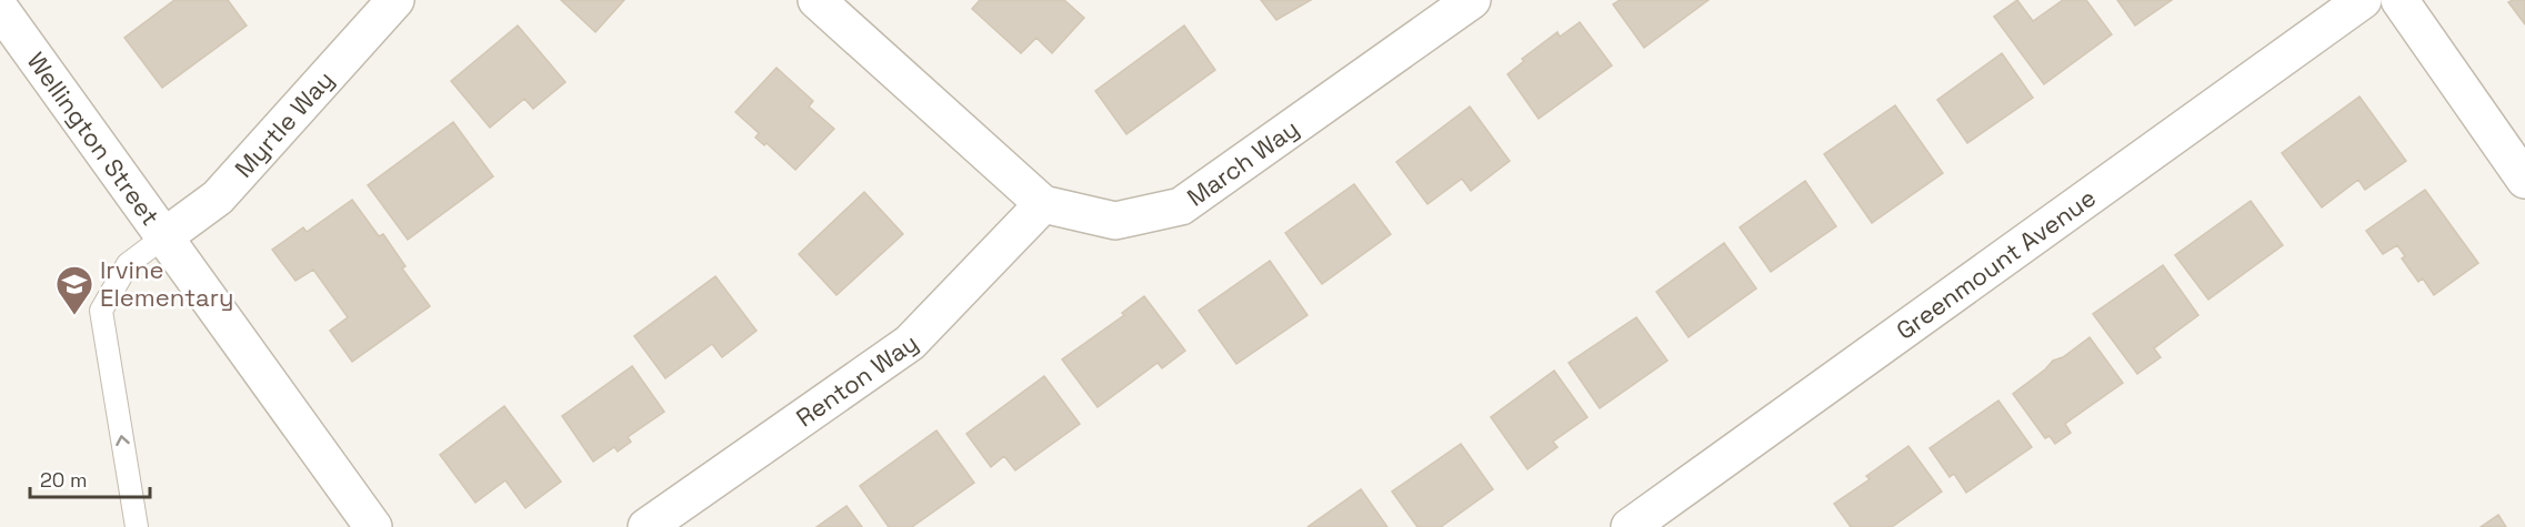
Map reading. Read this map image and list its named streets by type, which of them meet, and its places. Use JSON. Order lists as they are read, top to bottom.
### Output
{
  "streets": {
    "street": [
      "Myrtle Way",
      "Wellington Street",
      "March Way",
      "Greenmount Avenue",
      "Renton Way"
    ]
  },
  "crossings": [
    ["Myrtle Way", "Wellington Street"],
    ["March Way", "Renton Way"]
  ],
  "places": {
    "school or university": ["Irvine Elementary"]
  },
  "scale_bar": "20 m"
}
